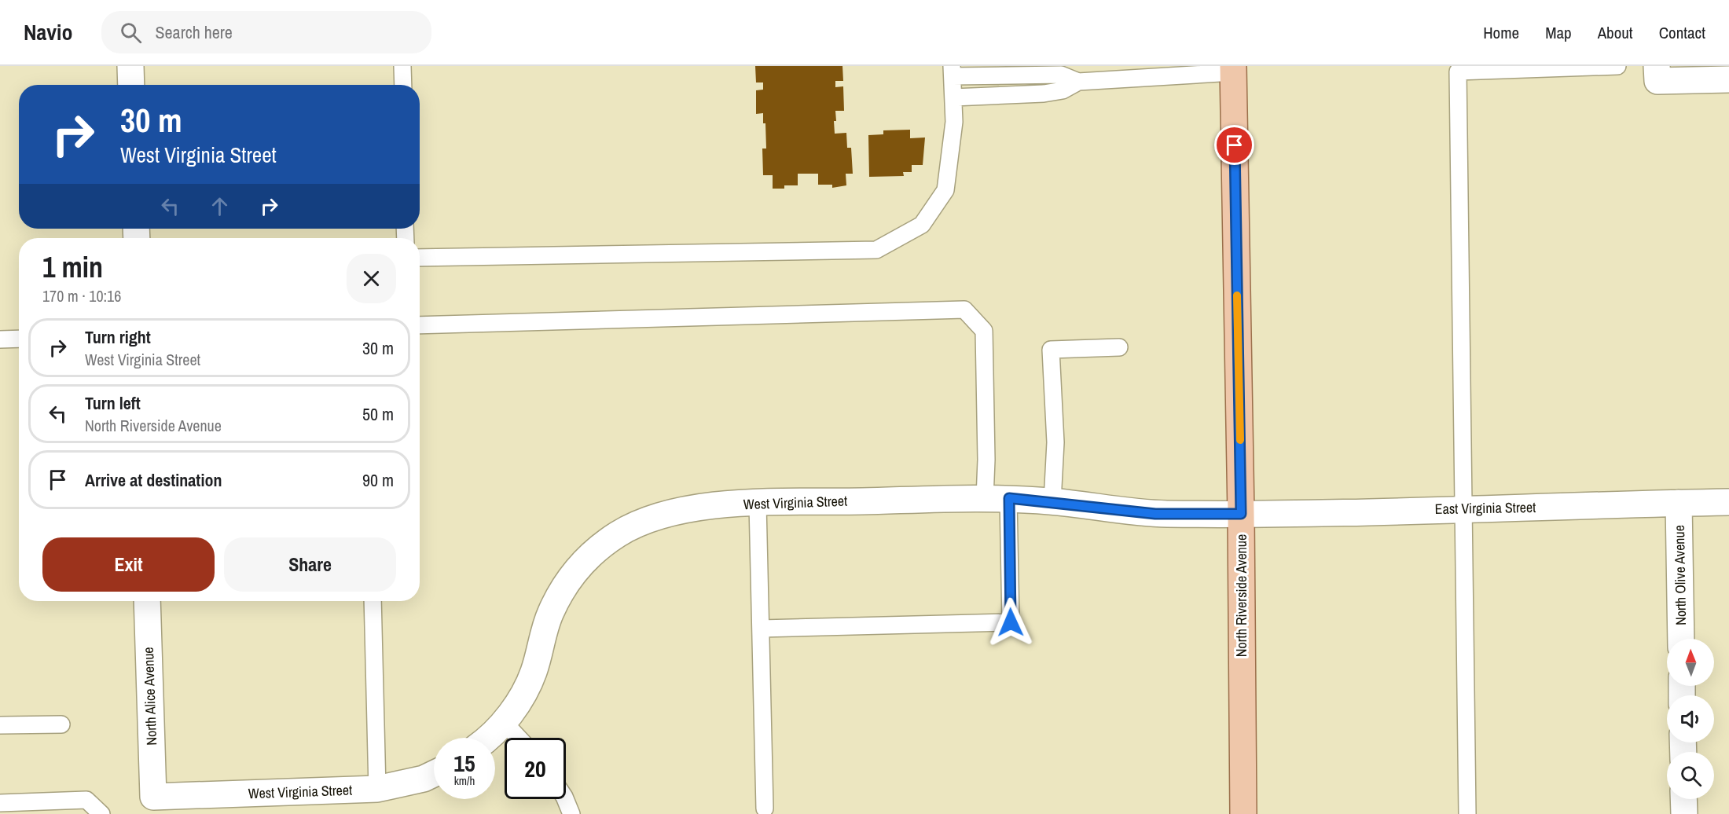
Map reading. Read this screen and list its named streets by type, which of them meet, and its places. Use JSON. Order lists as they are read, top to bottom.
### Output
{
  "streets": {
    "main road": ["North Riverside Avenue"],
    "street": [
      "West Virginia Street",
      "East Virginia Street",
      "North Olive Avenue",
      "North Alice Avenue"
    ]
  },
  "crossings": [
    ["West Virginia Street", "East Virginia Street"],
    ["West Virginia Street", "North Riverside Avenue"],
    ["West Virginia Street", "North Alice Avenue"],
    ["East Virginia Street", "North Olive Avenue"],
    ["East Virginia Street", "North Riverside Avenue"]
  ],
  "north": "top",
  "page": {
    "header": "Navio",
    "search": "Search here",
    "nav": [
      "Home",
      "Map",
      "About",
      "Contact"
    ],
    "turn": ["30 m", "West Virginia Street"],
    "heading": ["1 min", "170 m · 10:16"],
    "list": [
      {
        "name": "Turn right",
        "note": "West Virginia Street",
        "value": "30 m"
      },
      {
        "name": "Turn left",
        "note": "North Riverside Avenue",
        "value": "50 m"
      },
      {
        "name": "Arrive at destination",
        "value": "90 m"
      }
    ],
    "buttons": ["Exit", "Share"],
    "speed": "15 km/h",
    "limit": "20"
  }
}
